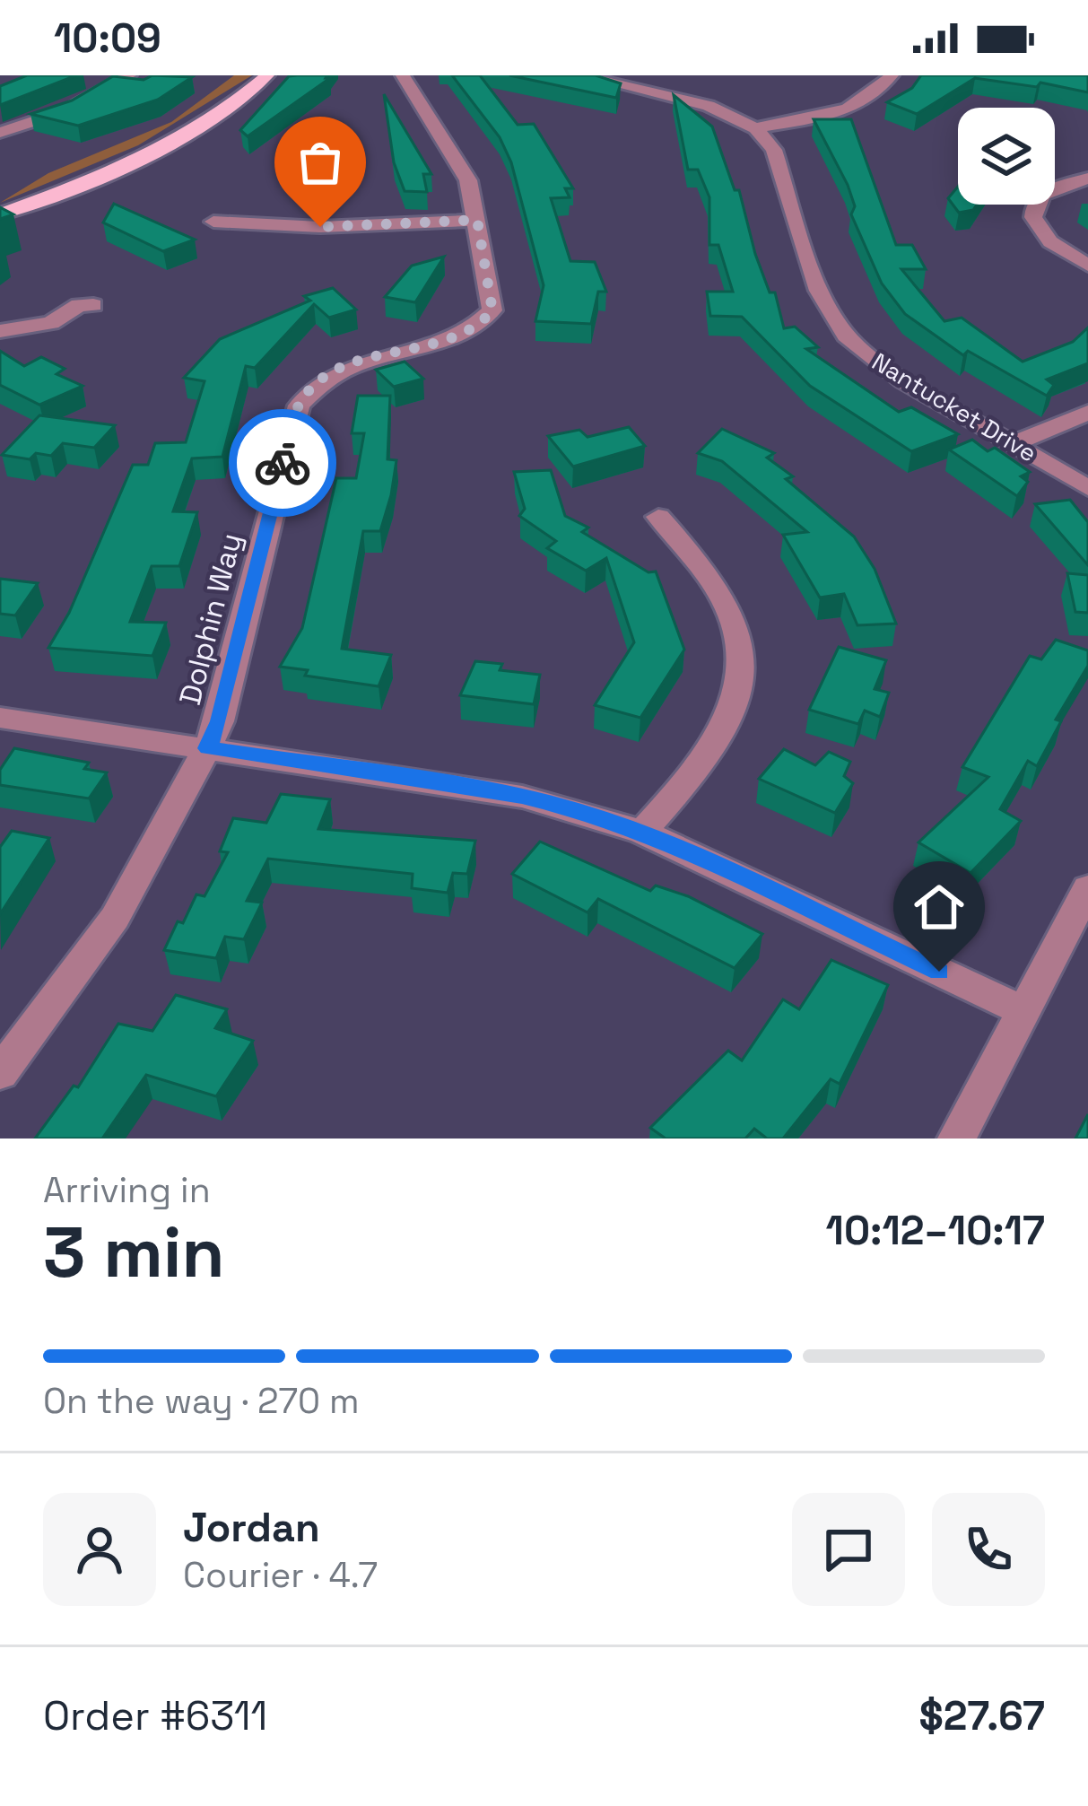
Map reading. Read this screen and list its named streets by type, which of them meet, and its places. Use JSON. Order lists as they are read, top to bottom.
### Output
{
  "streets": {
    "street": ["Nantucket Drive", "Dolphin Way"]
  },
  "page": {
    "status": "10:09",
    "heading": ["3 min", "Arriving in", "10:12–10:17"],
    "panel": [
      "Jordan",
      "Courier · 4.7",
      "Order #6311",
      "$27.67"
    ],
    "bar": "On the way · 270 m"
  }
}
